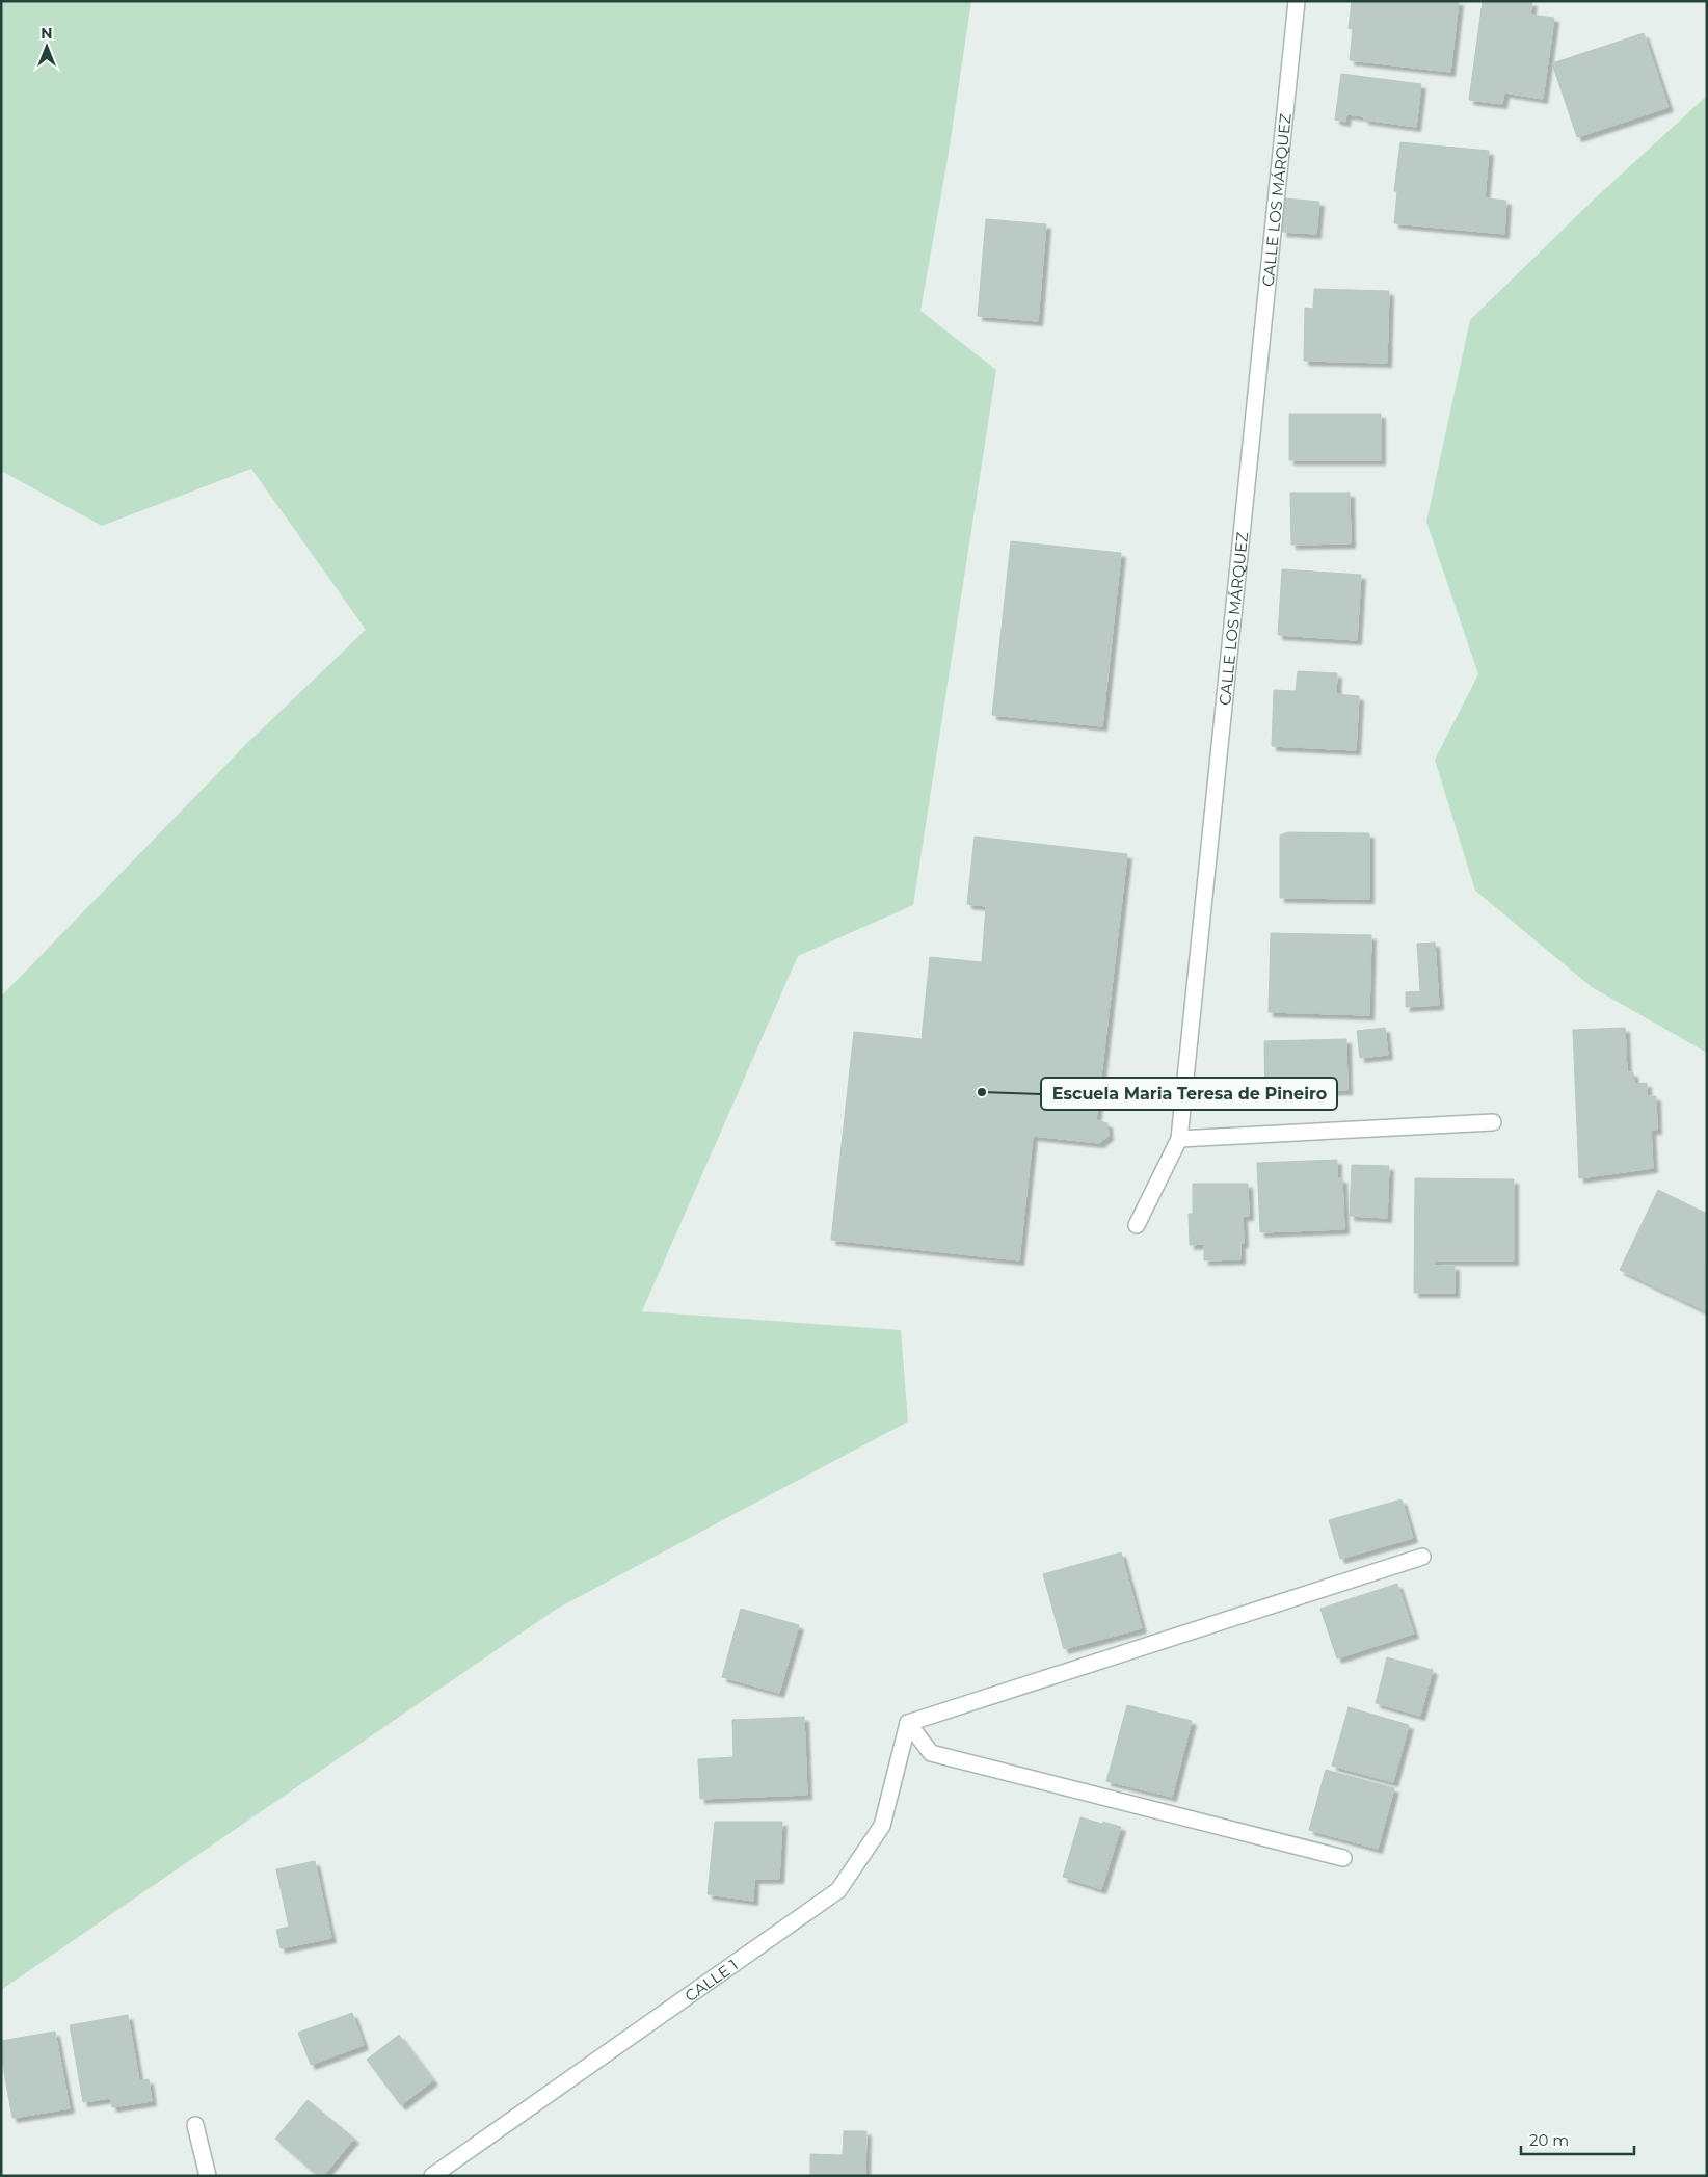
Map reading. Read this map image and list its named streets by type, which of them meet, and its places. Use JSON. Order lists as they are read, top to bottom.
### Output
{
  "streets": {
    "street": ["CALLE LOS MÁRQUEZ", "CALLE 1"]
  },
  "places": ["Escuela Maria Teresa de Pineiro"],
  "scale_bar": "20 m",
  "north": "top"
}
